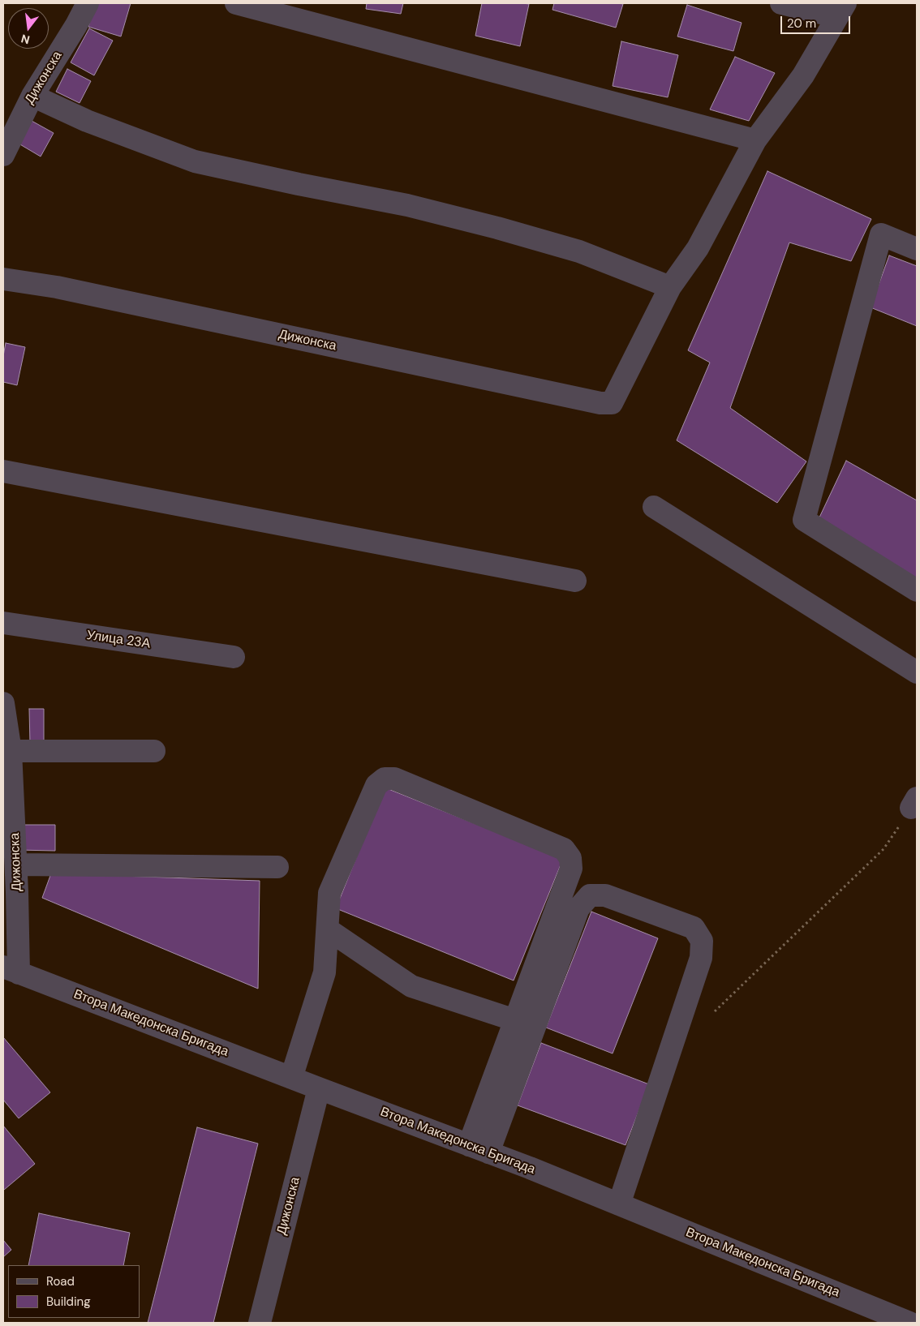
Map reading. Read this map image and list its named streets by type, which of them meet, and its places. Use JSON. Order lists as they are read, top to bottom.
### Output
{
  "streets": {
    "street": ["Дижонска", "Улица 23А", "Втора Македонска Бригада"]
  },
  "crossings": [
    ["Дижонска", "Втора Македонска Бригада"]
  ],
  "legend": ["Road", "Building"],
  "scale_bar": "20 m",
  "north": "bottom"
}
